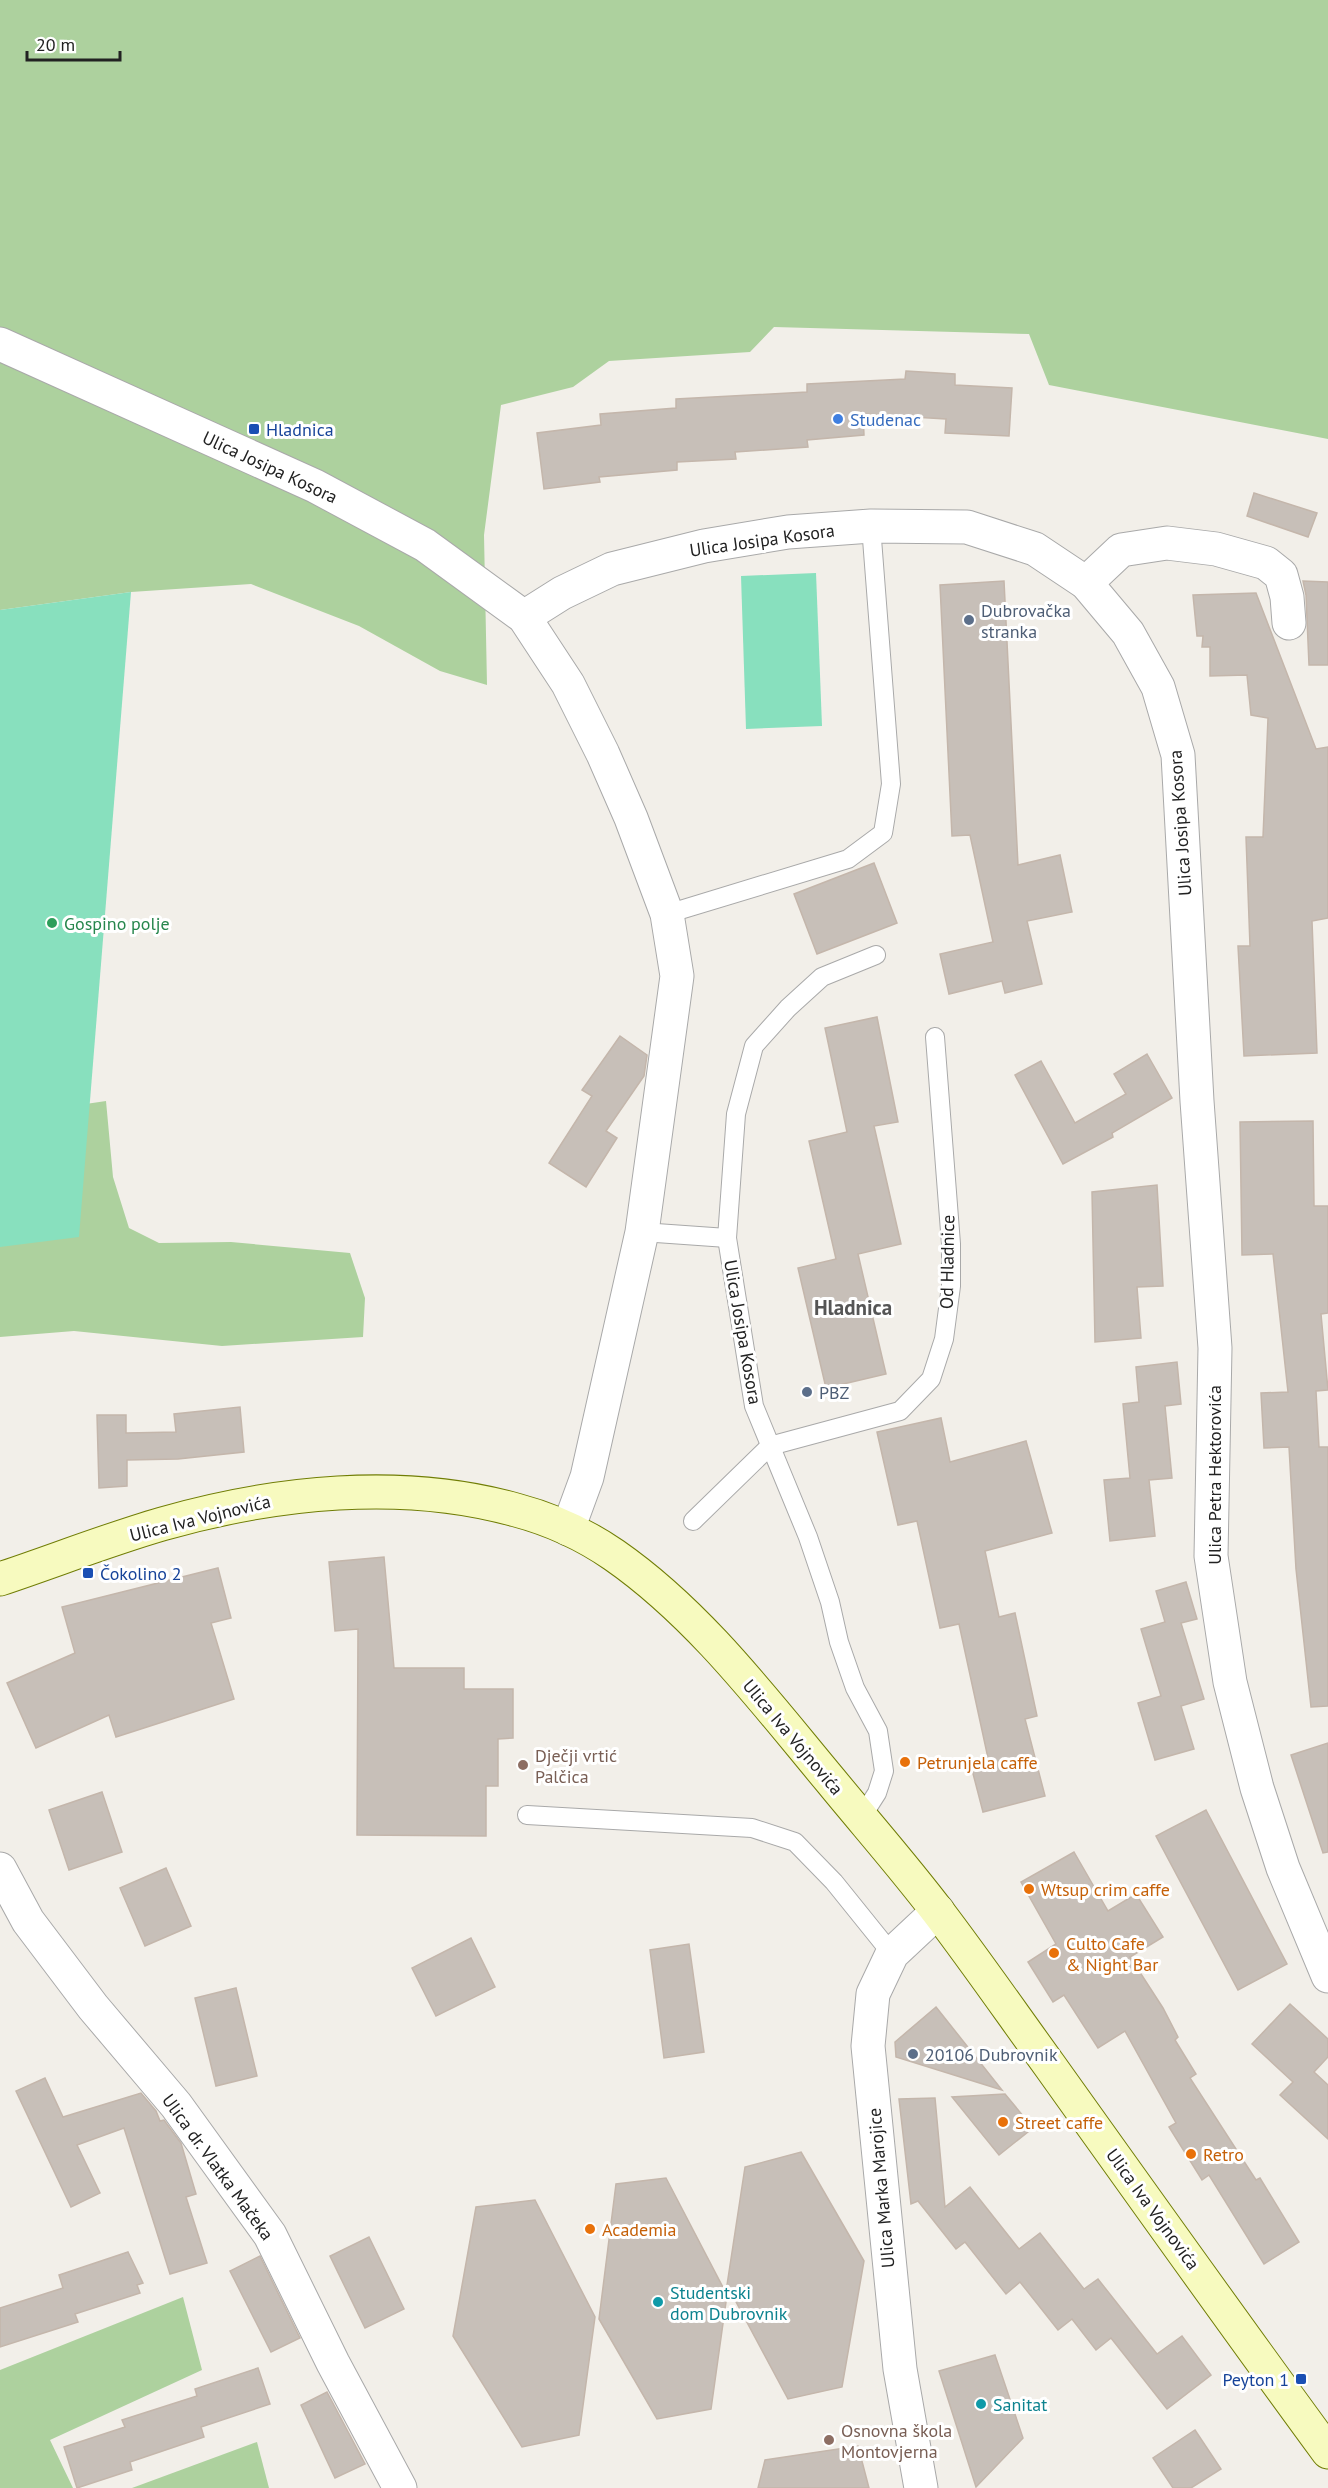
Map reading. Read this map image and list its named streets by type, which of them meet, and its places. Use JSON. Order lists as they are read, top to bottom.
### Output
{
  "streets": {
    "main road": ["Ulica Iva Vojnovića"],
    "street": [
      "Ulica Josipa Kosora",
      "Ulica Petra Hektorovića",
      "Ulica dr. Vlatka Mačeka",
      "Ulica Marka Marojice"
    ],
    "lane": ["Od Hladnice"]
  },
  "crossings": [
    ["Ulica Josipa Kosora", "Od Hladnice"],
    ["Ulica Josipa Kosora", "Ulica Petra Hektorovića"],
    ["Ulica Josipa Kosora", "Ulica Iva Vojnovića"],
    ["Ulica Iva Vojnovića", "Ulica Marka Marojice"]
  ],
  "districts": ["Hladnica"],
  "places": {
    "other": [
      "Studenac",
      "Dubrovačka stranka",
      "Gospino polje",
      "PBZ",
      "Petrunjela caffe",
      "Dječji vrtić Palčica",
      "Wtsup crim caffe",
      "Culto Cafe & Night Bar",
      "20106 Dubrovnik",
      "Street caffe",
      "Retro",
      "Academia",
      "Studentski dom Dubrovnik",
      "Sanitat",
      "Osnovna škola Montovjerna"
    ],
    "transit": ["Hladnica", "Čokolino 2", "Peyton 1"]
  },
  "scale_bar": "20 m"
}
